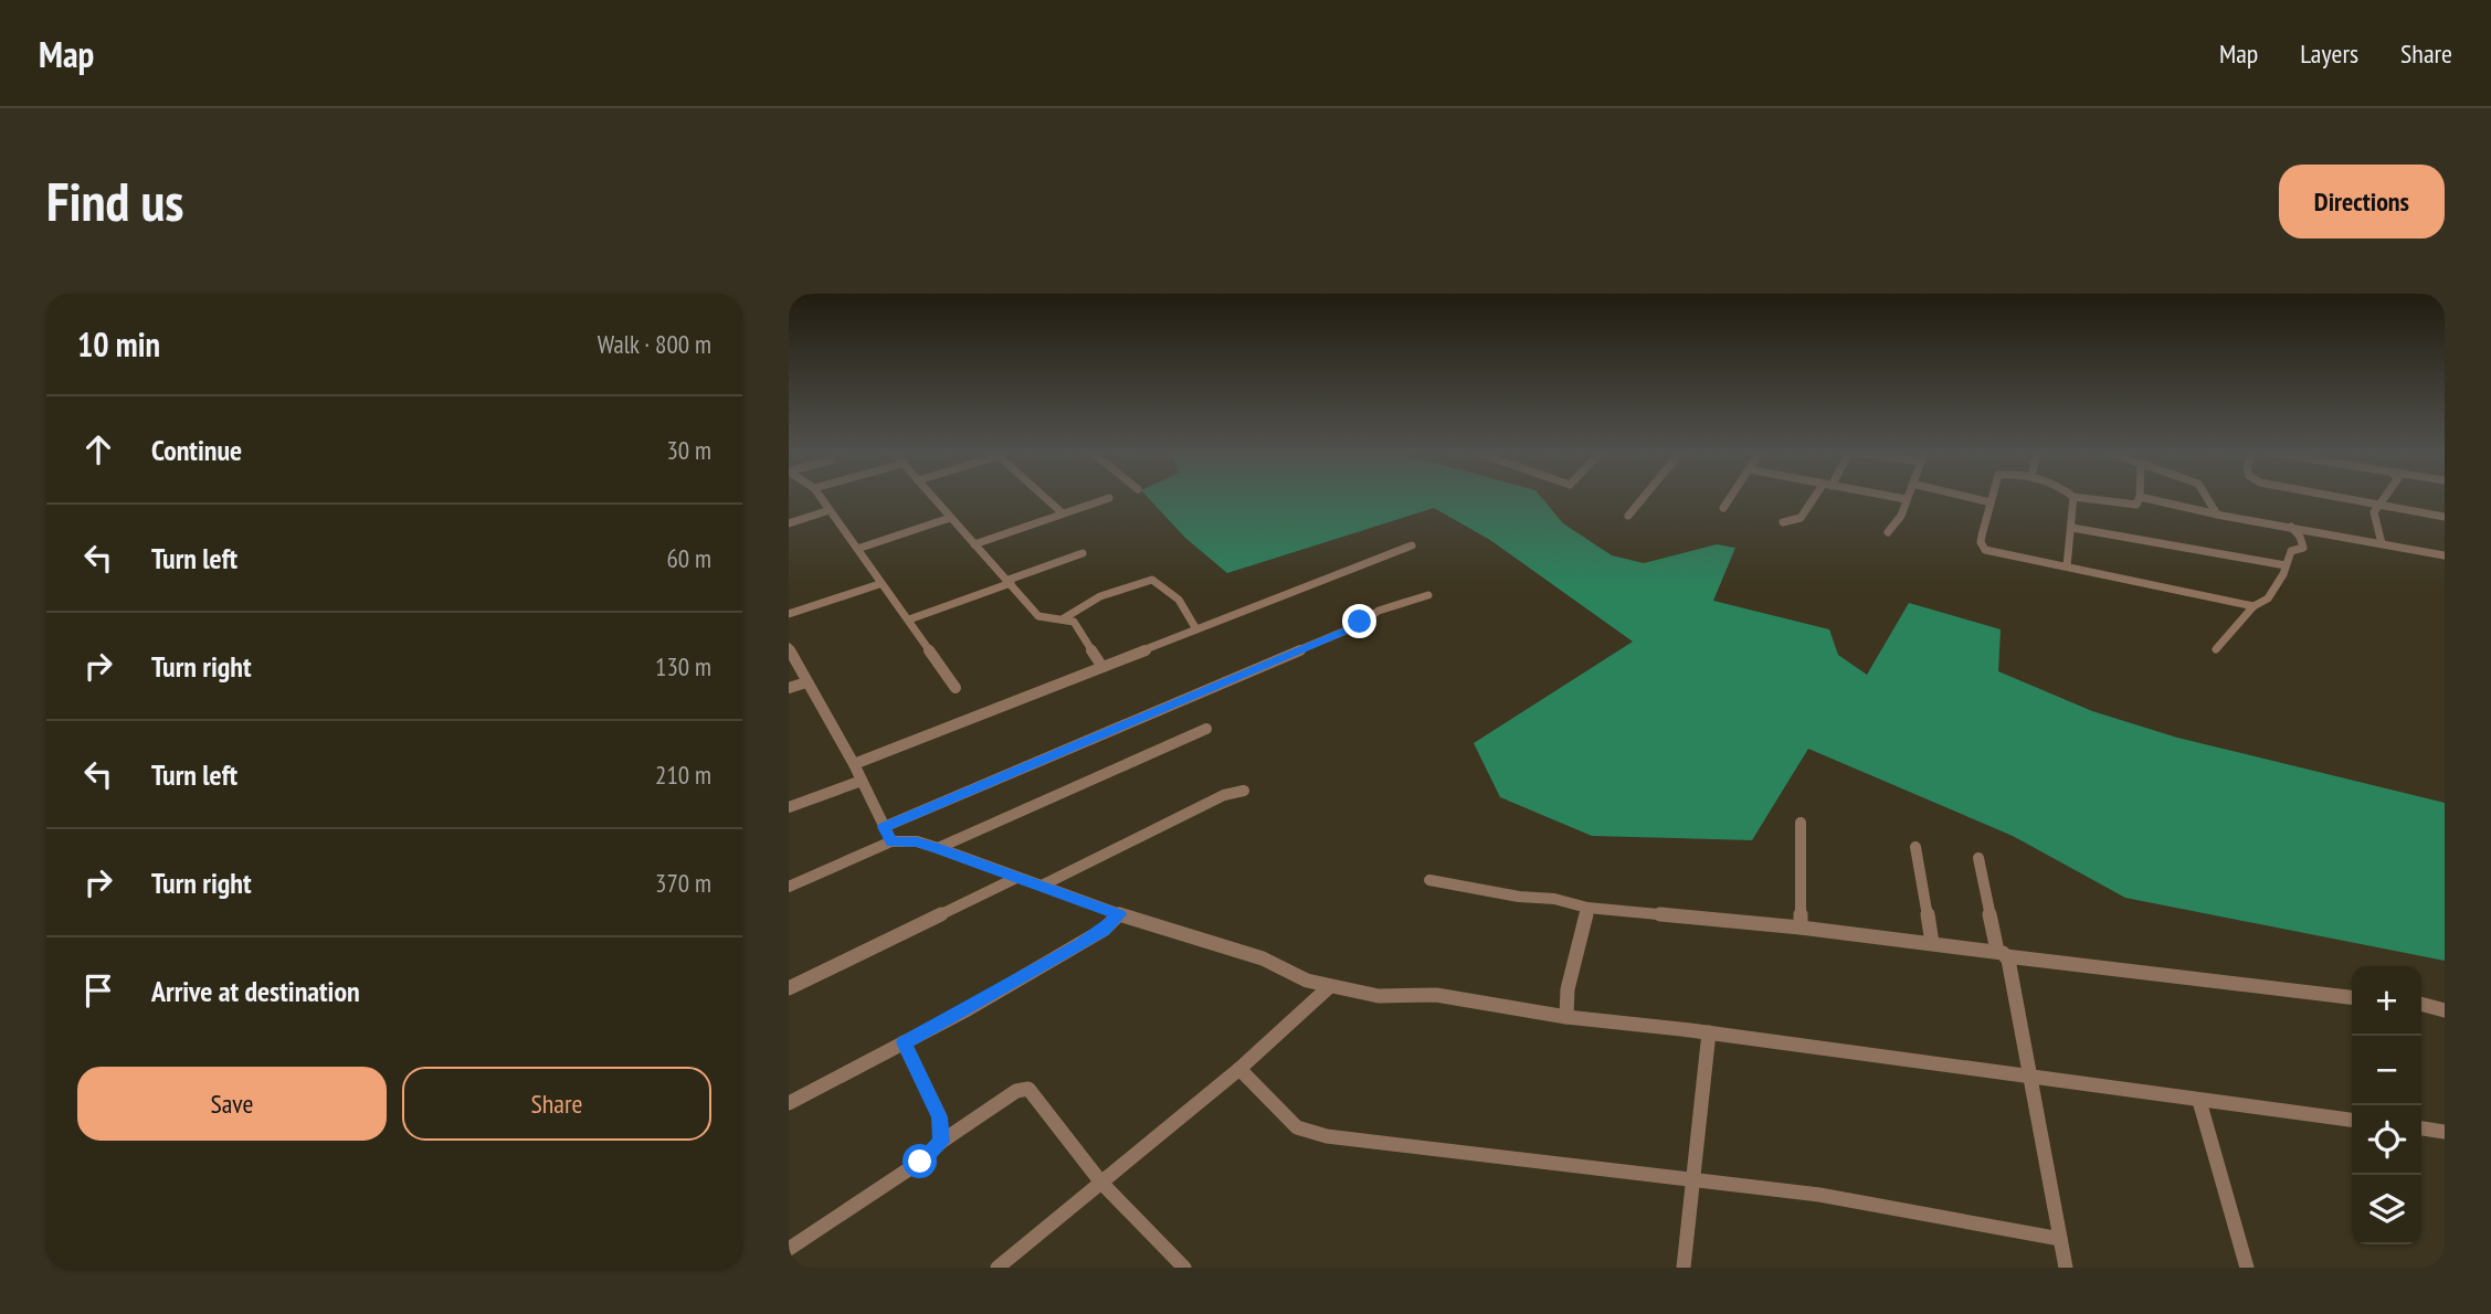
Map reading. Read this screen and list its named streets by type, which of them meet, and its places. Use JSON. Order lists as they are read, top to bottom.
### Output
{
  "page": {
    "header": "Map",
    "nav": ["Map", "Layers", "Share"],
    "buttons": [
      "Directions",
      ["Save", "Share"]
    ],
    "title": "Find us",
    "heading": ["10 min", "Walk · 800 m"],
    "list": [
      ["Continue", "30 m"],
      ["Turn left", "60 m"],
      ["Turn right", "130 m"],
      ["Turn left", "210 m"],
      ["Turn right", "370 m"],
      "Arrive at destination"
    ],
    "map_buttons": ["+", "−"]
  }
}
